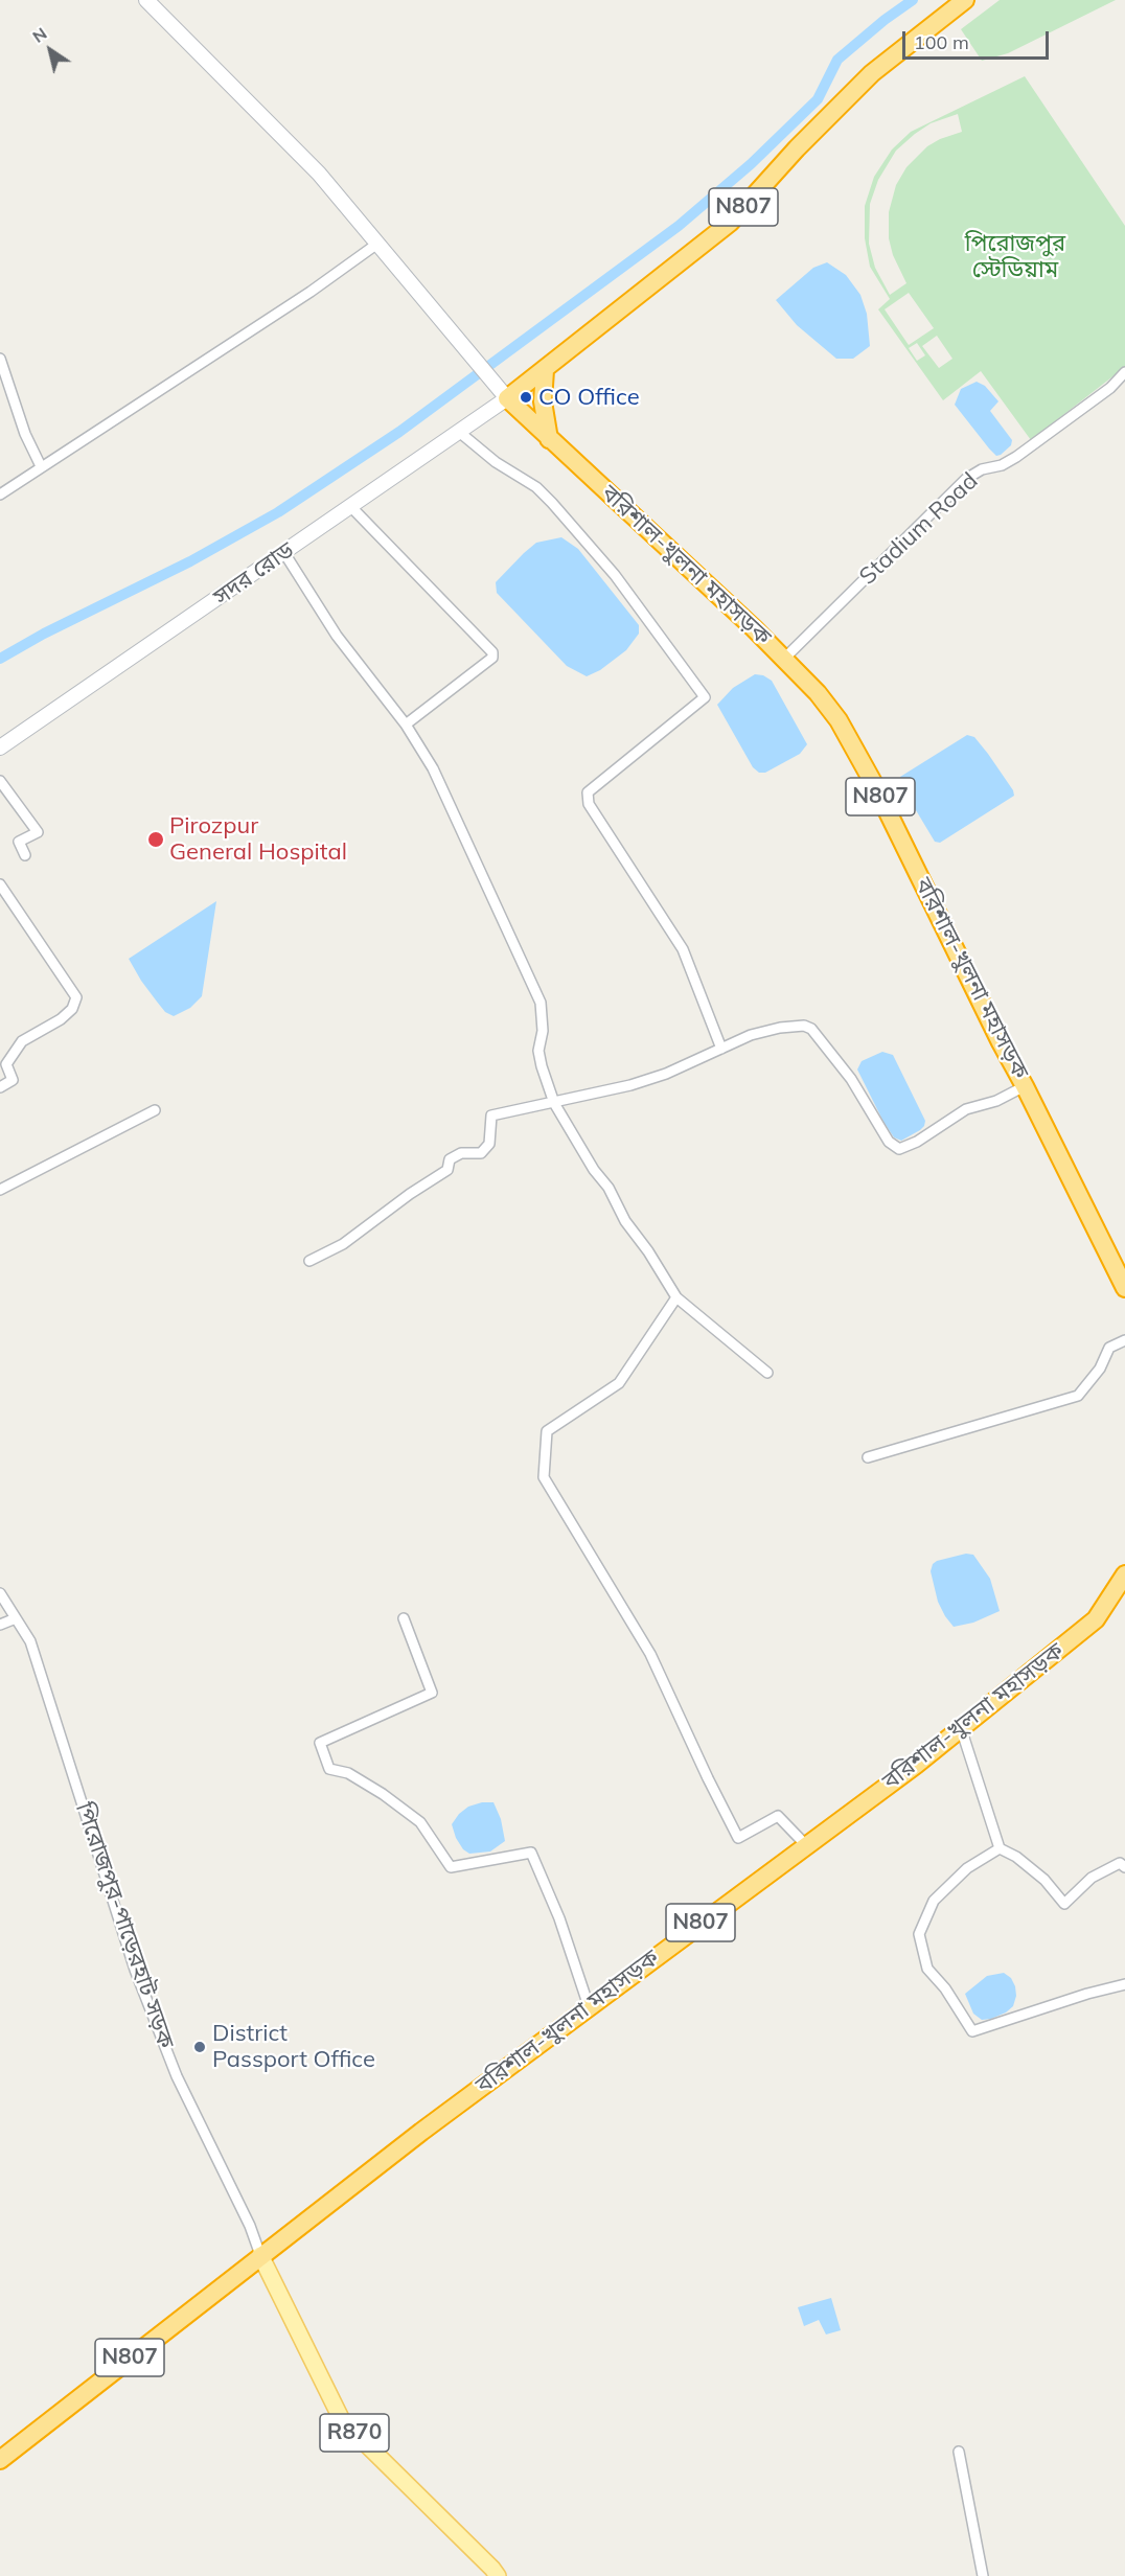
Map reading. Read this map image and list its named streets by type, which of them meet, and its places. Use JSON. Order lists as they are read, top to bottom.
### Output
{
  "streets": {
    "highway": ["N807", "বরিশাল-খুলনা মহাসড়ক"],
    "main road": ["R870"],
    "street": ["Stadium Road", "সদর রোড", "পিরোজপুর-পাড়েরহাট সড়ক"]
  },
  "crossings": [
    ["N807", "বরিশাল-খুলনা মহাসড়ক"],
    ["N807", "সদর রোড"],
    ["Stadium Road", "বরিশাল-খুলনা মহাসড়ক"],
    ["বরিশাল-খুলনা মহাসড়ক", "সদর রোড"],
    ["বরিশাল-খুলনা মহাসড়ক", "পিরোজপুর-পাড়েরহাট সড়ক"],
    ["বরিশাল-খুলনা মহাসড়ক", "R870"],
    ["পিরোজপুর-পাড়েরহাট সড়ক", "R870"]
  ],
  "parks": ["পিরোজপুর স্টেডিয়াম"],
  "places": ["CO Office", "Pirozpur General Hospital", "District Passport Office"],
  "scale_bar": "100 m",
  "north": "top left"
}
